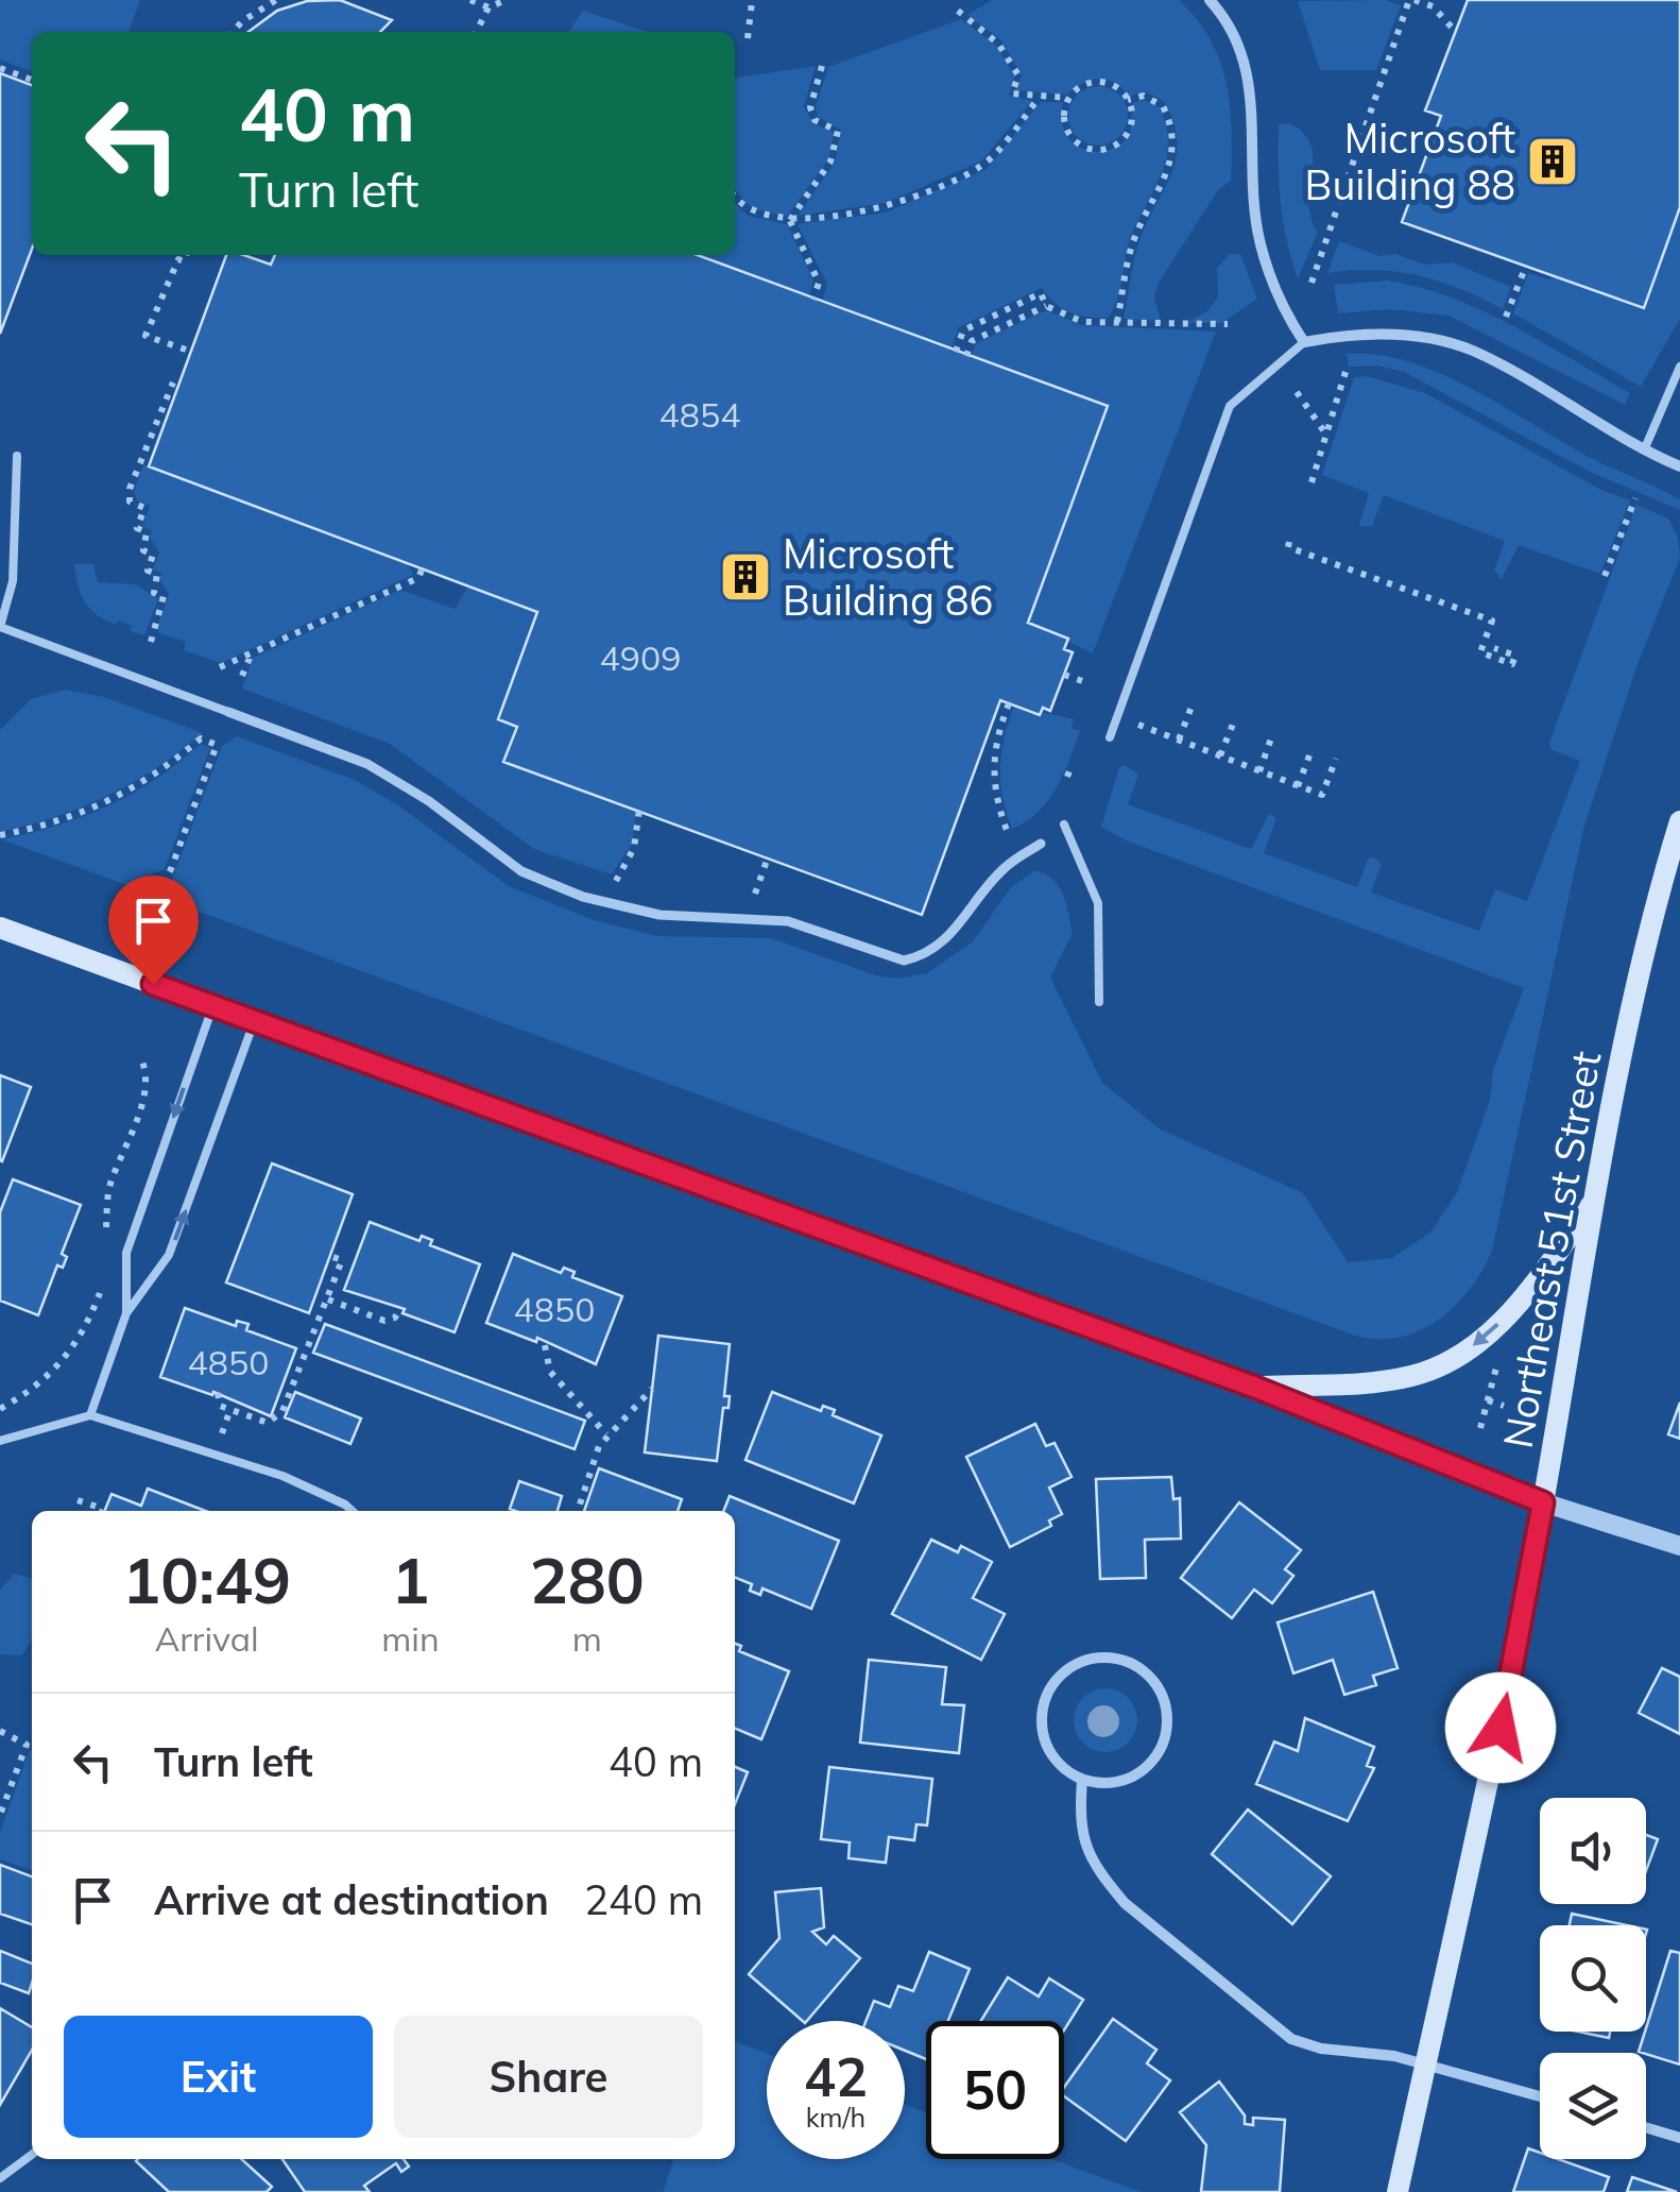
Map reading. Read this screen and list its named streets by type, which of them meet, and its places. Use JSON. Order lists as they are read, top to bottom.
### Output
{
  "streets": {
    "main road": ["Northeast 51st Street"]
  },
  "places": {
    "building": ["Microsoft Building 88", "Microsoft Building 86"]
  },
  "house_numbers": [
    "4854",
    "4909",
    "4850",
    "4850"
  ],
  "page": {
    "turn": ["40 m", "Turn left"],
    "eta": [
      "10:49",
      "Arrival",
      "1",
      "min",
      "280",
      "m"
    ],
    "list": [
      {
        "name": "Turn left",
        "value": "40 m"
      },
      {
        "name": "Arrive at destination",
        "value": "240 m"
      }
    ],
    "buttons": ["Exit", "Share"],
    "speed": "42 km/h",
    "limit": "50"
  }
}
